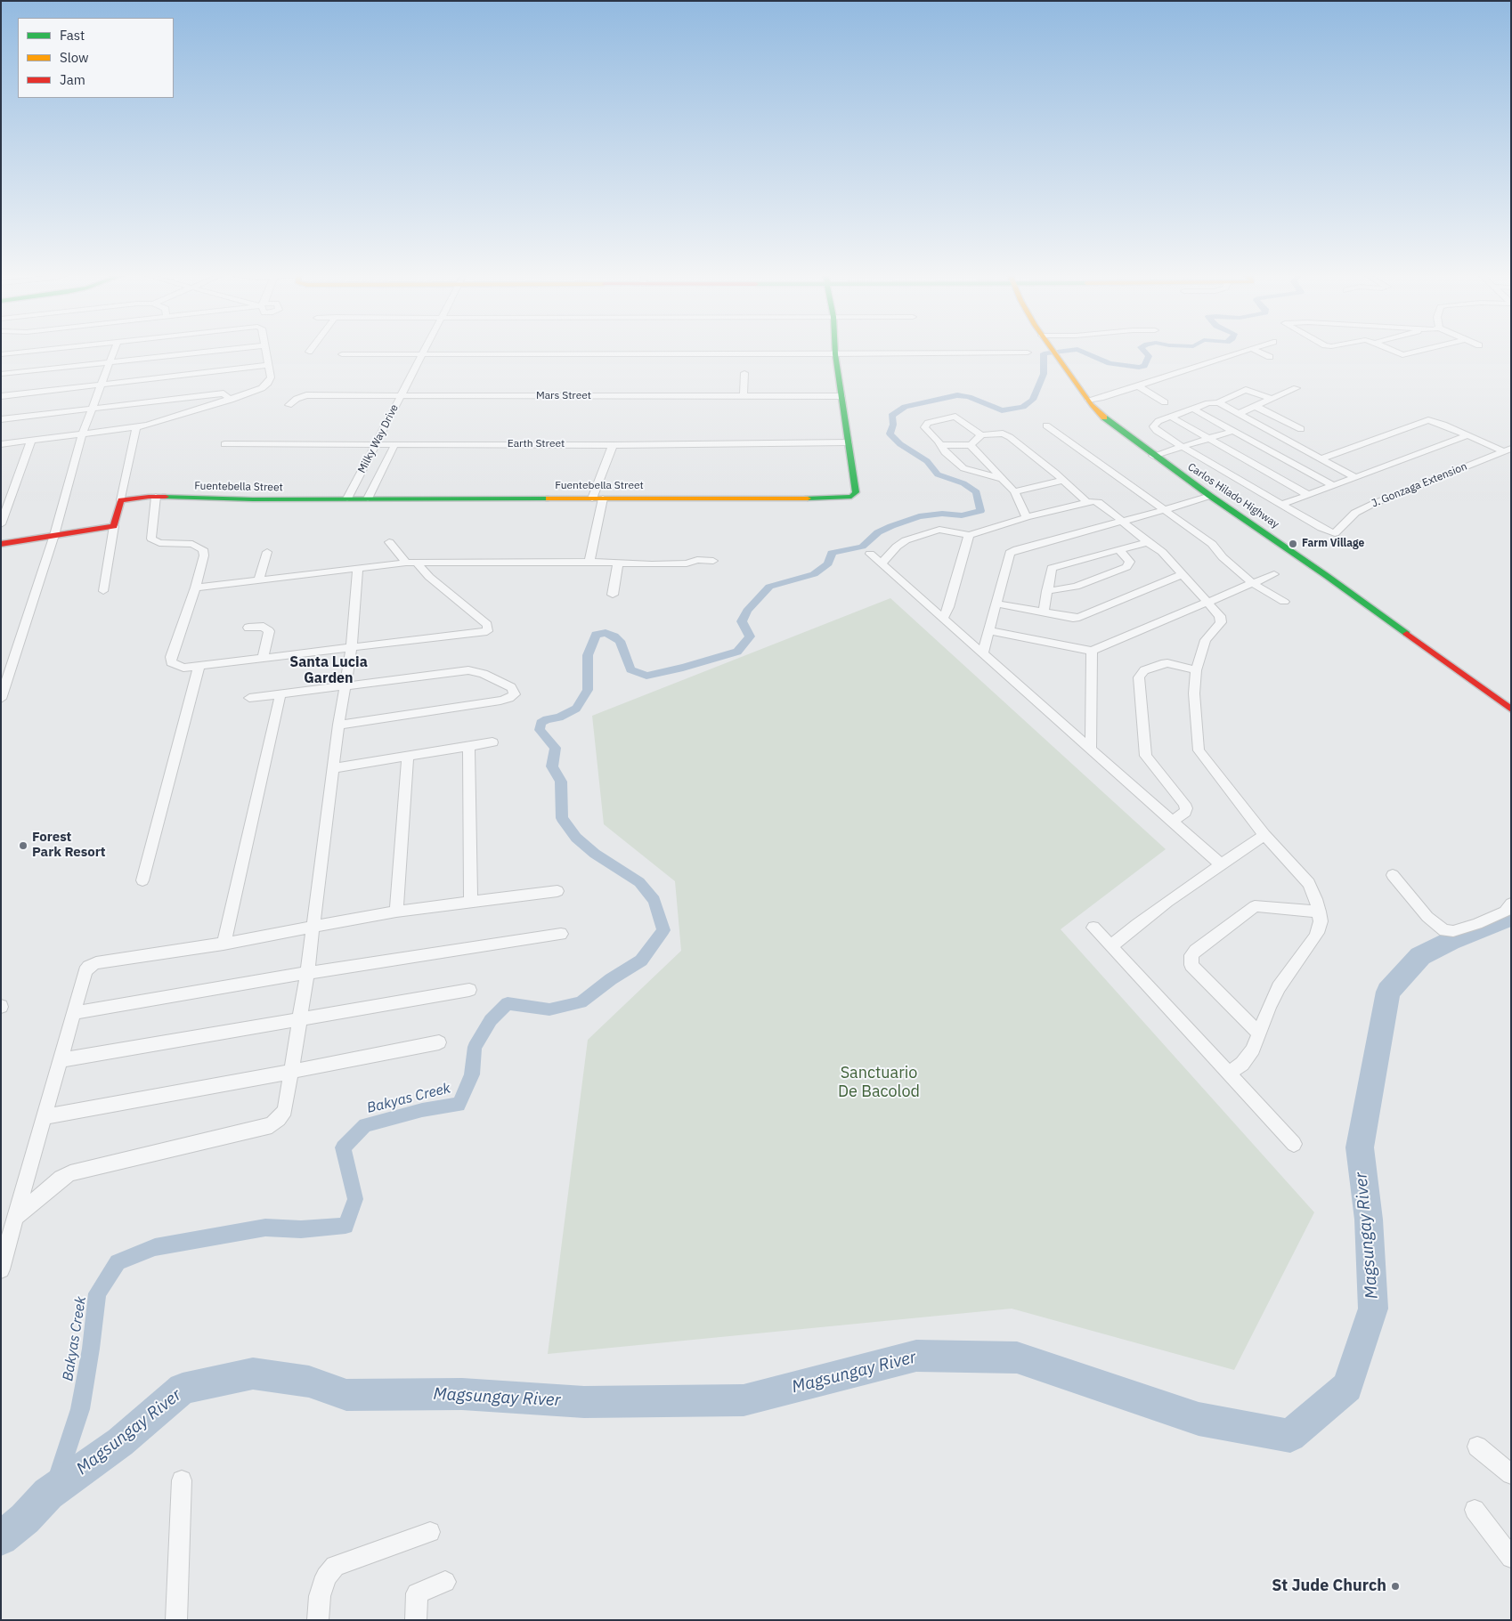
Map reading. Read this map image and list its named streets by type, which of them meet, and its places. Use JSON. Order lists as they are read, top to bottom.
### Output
{
  "streets": {
    "street": [
      "Mars Street",
      "Milky Way Drive",
      "Earth Street",
      "J. Gonzaga Extension",
      "Fuentebella Street",
      "Carlos Hilado Highway"
    ]
  },
  "crossings": [
    ["Mars Street", "Milky Way Drive"],
    ["Mars Street", "Fuentebella Street"],
    ["Milky Way Drive", "Earth Street"],
    ["Milky Way Drive", "Fuentebella Street"],
    ["Earth Street", "Fuentebella Street"]
  ],
  "districts": ["Santa Lucia Garden"],
  "water": ["Bakyas Creek", "Magsungay River"],
  "parks": ["Sanctuario De Bacolod"],
  "places": ["Farm Village", "Forest Park Resort", "St Jude Church"],
  "legend": ["Fast", "Slow", "Jam"]
}
